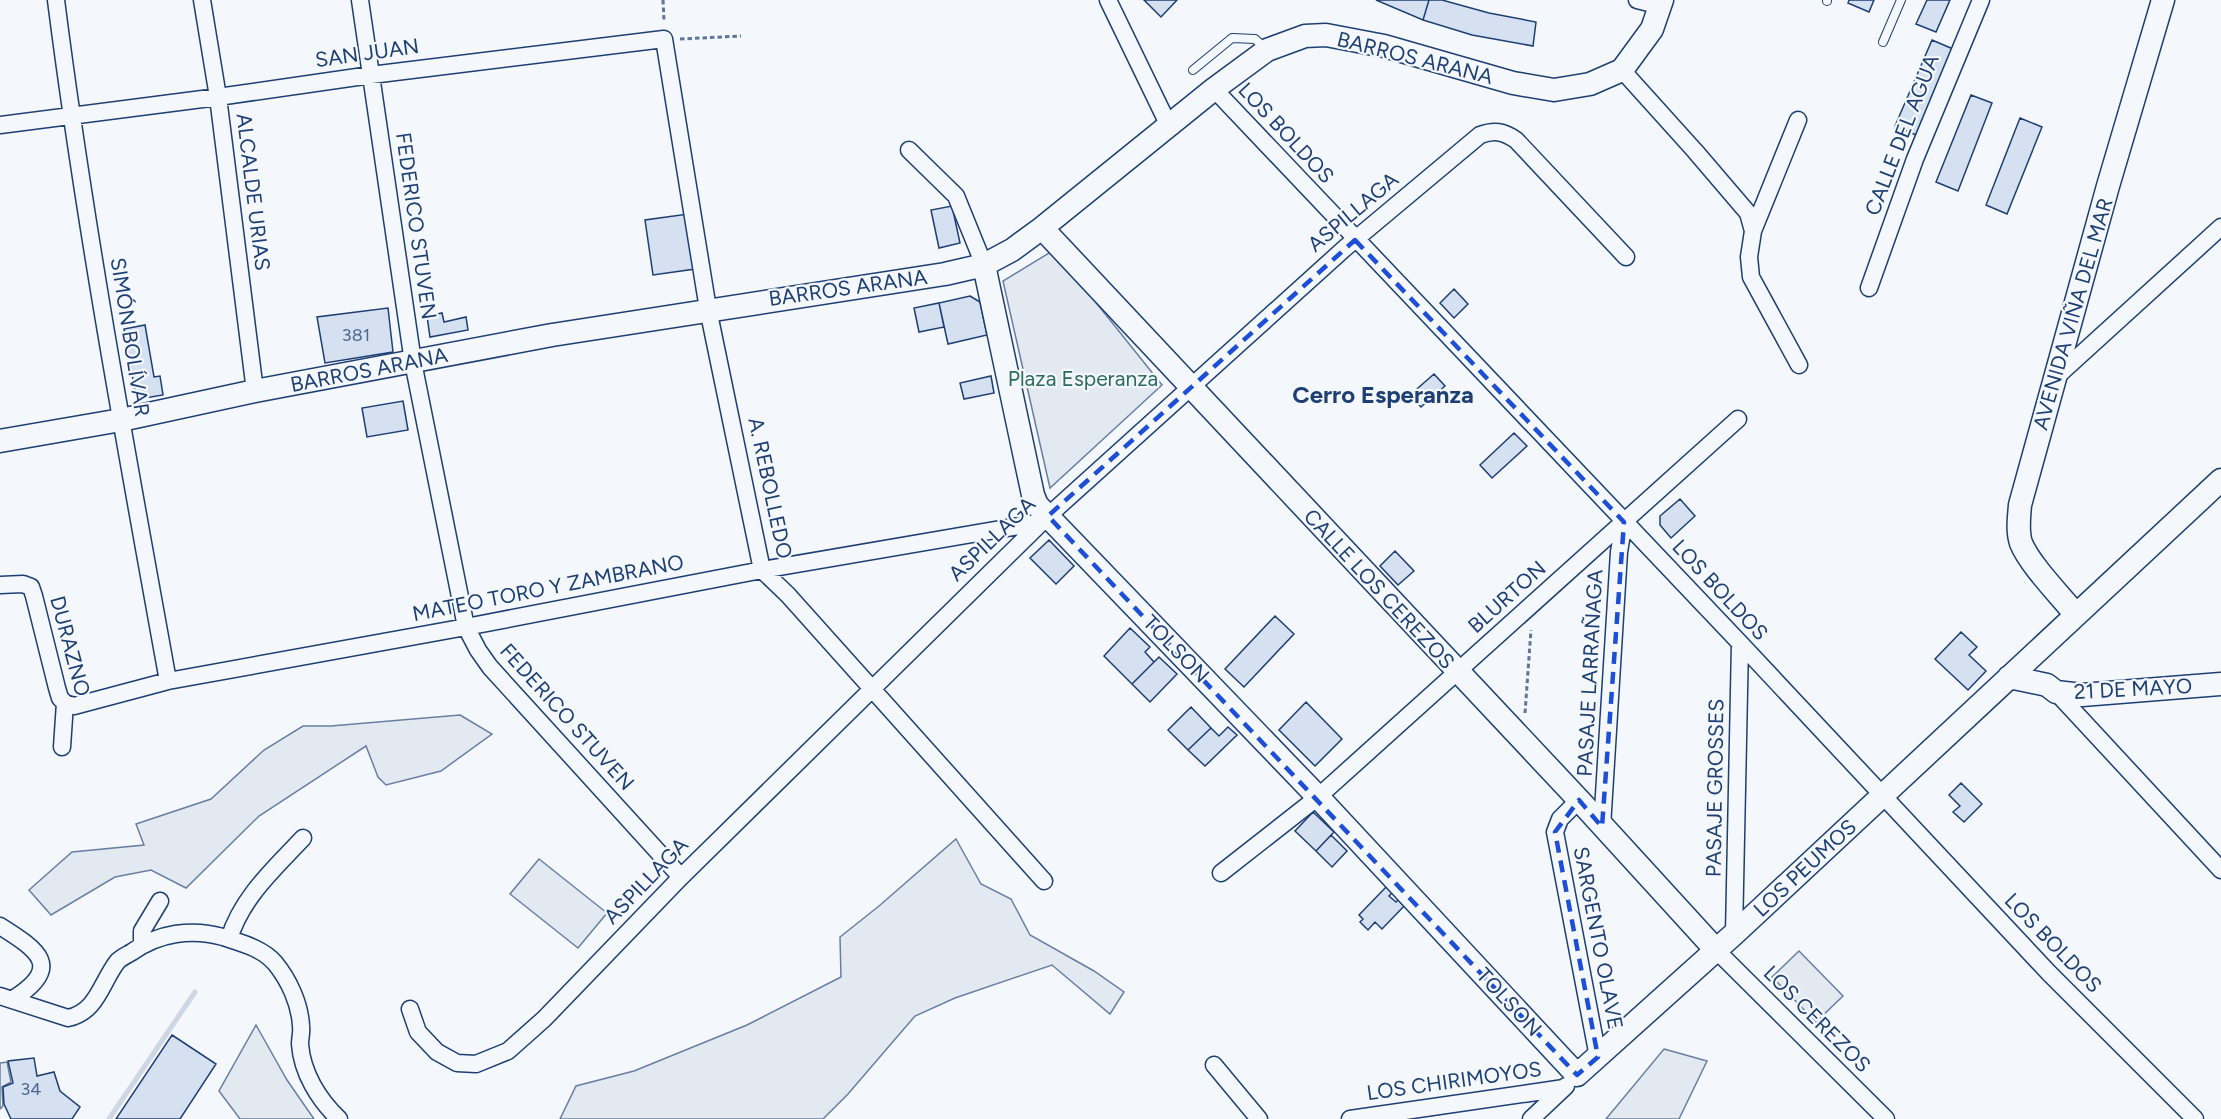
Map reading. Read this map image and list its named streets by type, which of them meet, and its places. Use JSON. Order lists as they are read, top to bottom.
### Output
{
  "streets": {
    "street": [
      "SAN JUAN",
      "BARROS ARANA",
      "LOS BOLDOS",
      "CALLE DEL AGUA",
      "ALCALDE URIAS",
      "ASPILLAGA",
      "FEDERICO STUVEN",
      "AVENIDA VIÑA DEL MAR",
      "SIMÓN BOLÍVAR",
      "A. REBOLLEDO",
      "MATEO TORO Y ZAMBRANO",
      "CALLE LOS CEREZOS",
      "BLURTON",
      "DURAZNO",
      "TOLSON",
      "PASAJE LARRAÑAGA",
      "21 DE MAYO",
      "PASAJE GROSSES",
      "LOS PEUMOS",
      "SARGENTO OLAVE",
      "LOS CEREZOS",
      "LOS CHIRIMOYOS"
    ]
  },
  "crossings": [
    ["SAN JUAN", "ALCALDE URIAS"],
    ["SAN JUAN", "FEDERICO STUVEN"],
    ["SAN JUAN", "SIMÓN BOLÍVAR"],
    ["SAN JUAN", "A. REBOLLEDO"],
    ["BARROS ARANA", "LOS BOLDOS"],
    ["BARROS ARANA", "ALCALDE URIAS"],
    ["BARROS ARANA", "FEDERICO STUVEN"],
    ["BARROS ARANA", "SIMÓN BOLÍVAR"],
    ["BARROS ARANA", "A. REBOLLEDO"],
    ["BARROS ARANA", "CALLE LOS CEREZOS"],
    ["BARROS ARANA", "TOLSON"],
    ["LOS BOLDOS", "ASPILLAGA"],
    ["LOS BOLDOS", "BLURTON"],
    ["LOS BOLDOS", "PASAJE LARRAÑAGA"],
    ["LOS BOLDOS", "PASAJE GROSSES"],
    ["LOS BOLDOS", "LOS PEUMOS"],
    ["ASPILLAGA", "FEDERICO STUVEN"],
    ["ASPILLAGA", "A. REBOLLEDO"],
    ["ASPILLAGA", "MATEO TORO Y ZAMBRANO"],
    ["ASPILLAGA", "CALLE LOS CEREZOS"],
    ["ASPILLAGA", "TOLSON"],
    ["FEDERICO STUVEN", "MATEO TORO Y ZAMBRANO"],
    ["AVENIDA VIÑA DEL MAR", "LOS PEUMOS"],
    ["SIMÓN BOLÍVAR", "MATEO TORO Y ZAMBRANO"],
    ["A. REBOLLEDO", "MATEO TORO Y ZAMBRANO"],
    ["MATEO TORO Y ZAMBRANO", "DURAZNO"],
    ["MATEO TORO Y ZAMBRANO", "TOLSON"],
    ["CALLE LOS CEREZOS", "BLURTON"],
    ["CALLE LOS CEREZOS", "PASAJE LARRAÑAGA"],
    ["CALLE LOS CEREZOS", "LOS PEUMOS"],
    ["CALLE LOS CEREZOS", "SARGENTO OLAVE"],
    ["CALLE LOS CEREZOS", "LOS CEREZOS"],
    ["BLURTON", "TOLSON"],
    ["BLURTON", "PASAJE LARRAÑAGA"],
    ["TOLSON", "LOS PEUMOS"],
    ["TOLSON", "LOS CHIRIMOYOS"],
    ["21 DE MAYO", "LOS PEUMOS"],
    ["PASAJE GROSSES", "LOS PEUMOS"],
    ["LOS PEUMOS", "SARGENTO OLAVE"],
    ["LOS PEUMOS", "LOS CEREZOS"],
    ["LOS PEUMOS", "LOS CHIRIMOYOS"]
  ],
  "districts": ["Cerro Esperanza"],
  "parks": ["Plaza Esperanza"],
  "house_numbers": ["381", "34"]
}
